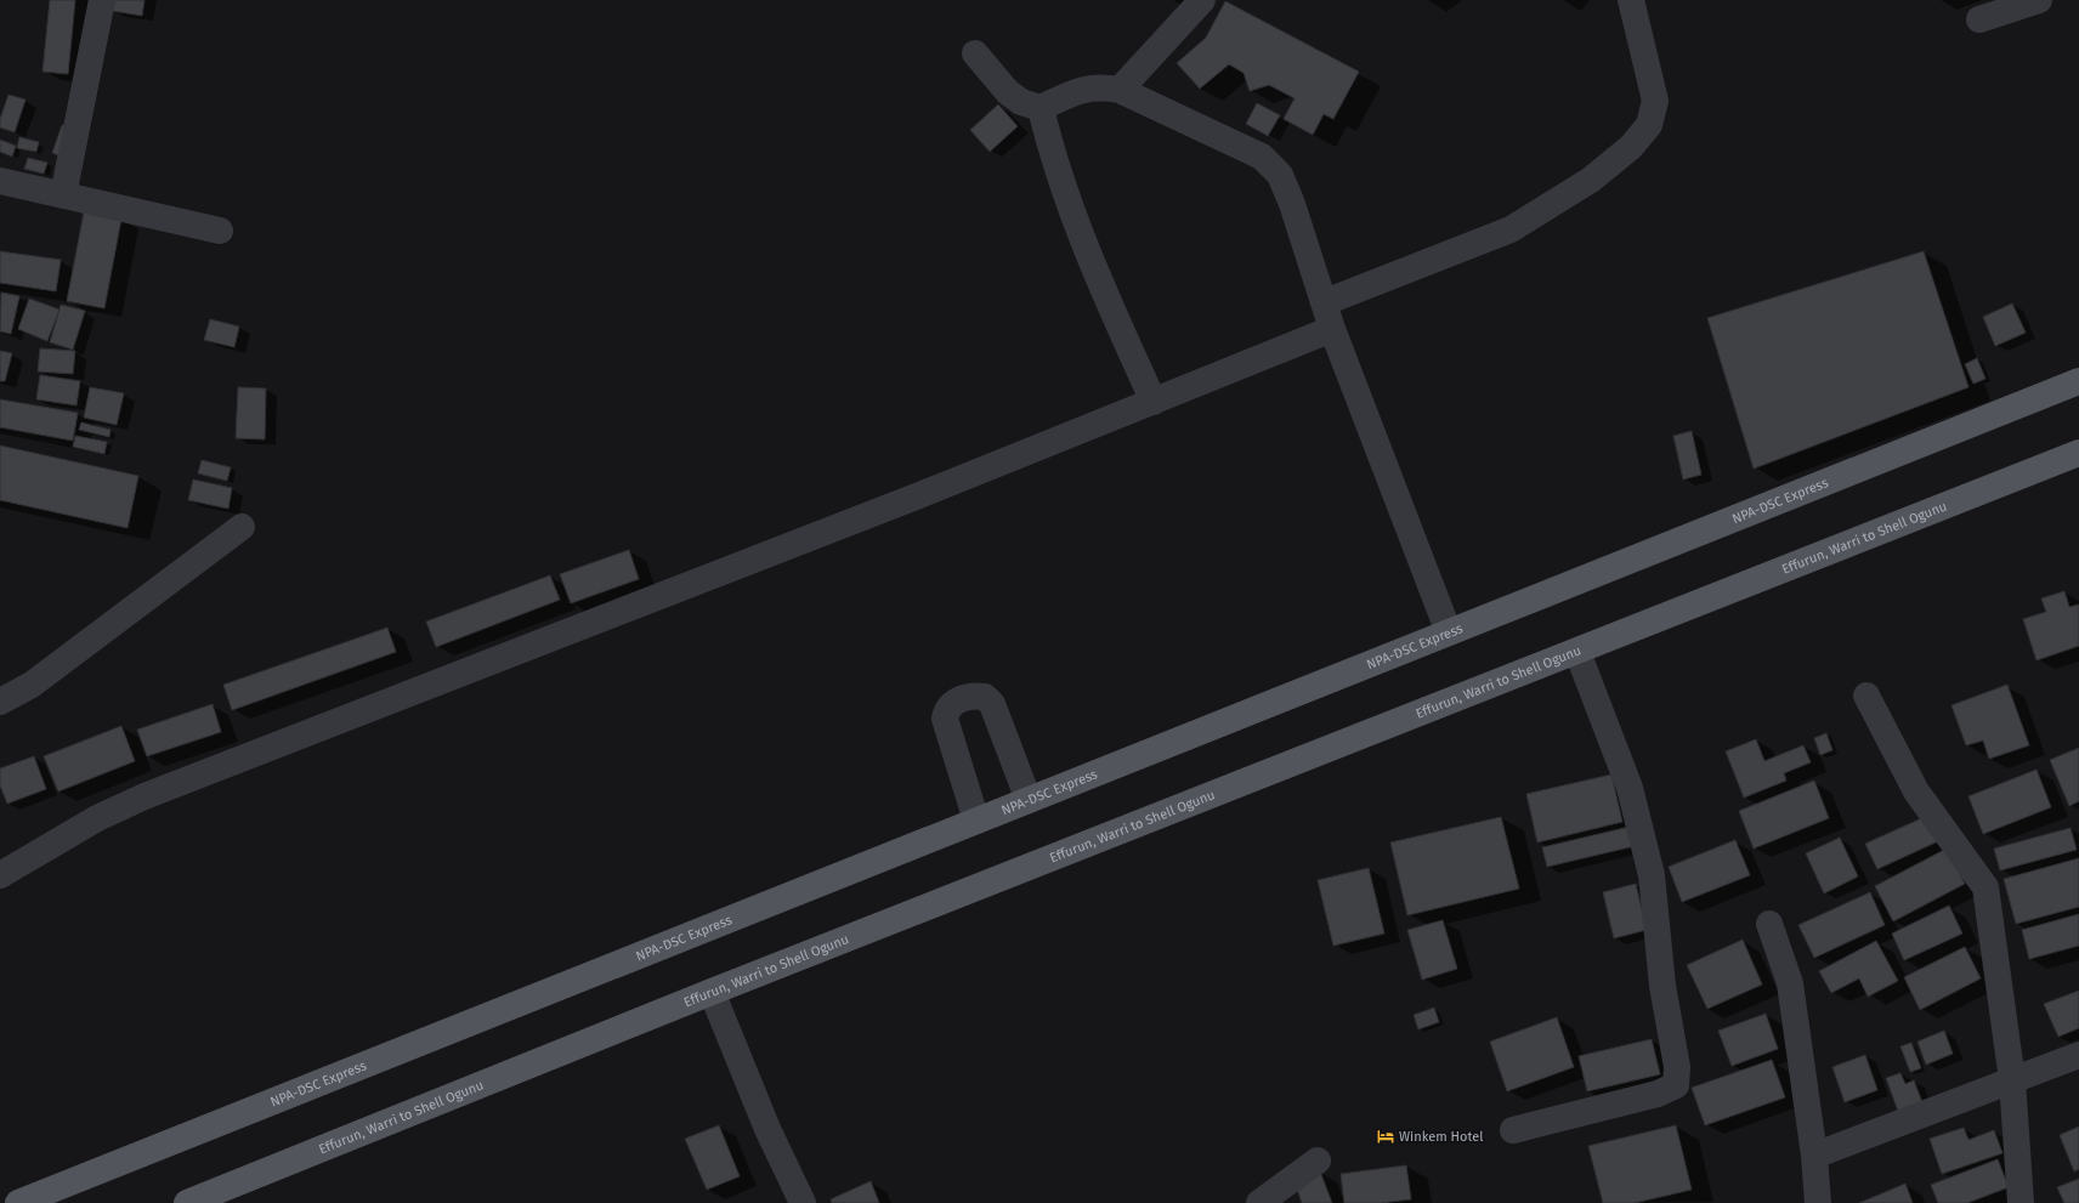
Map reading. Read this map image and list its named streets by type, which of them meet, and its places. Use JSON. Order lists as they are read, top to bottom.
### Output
{
  "streets": {
    "main road": ["NPA-DSC Express", "Effurun, Warri to Shell Ogunu"]
  },
  "places": {
    "hotel": ["Winkem Hotel"]
  }
}
